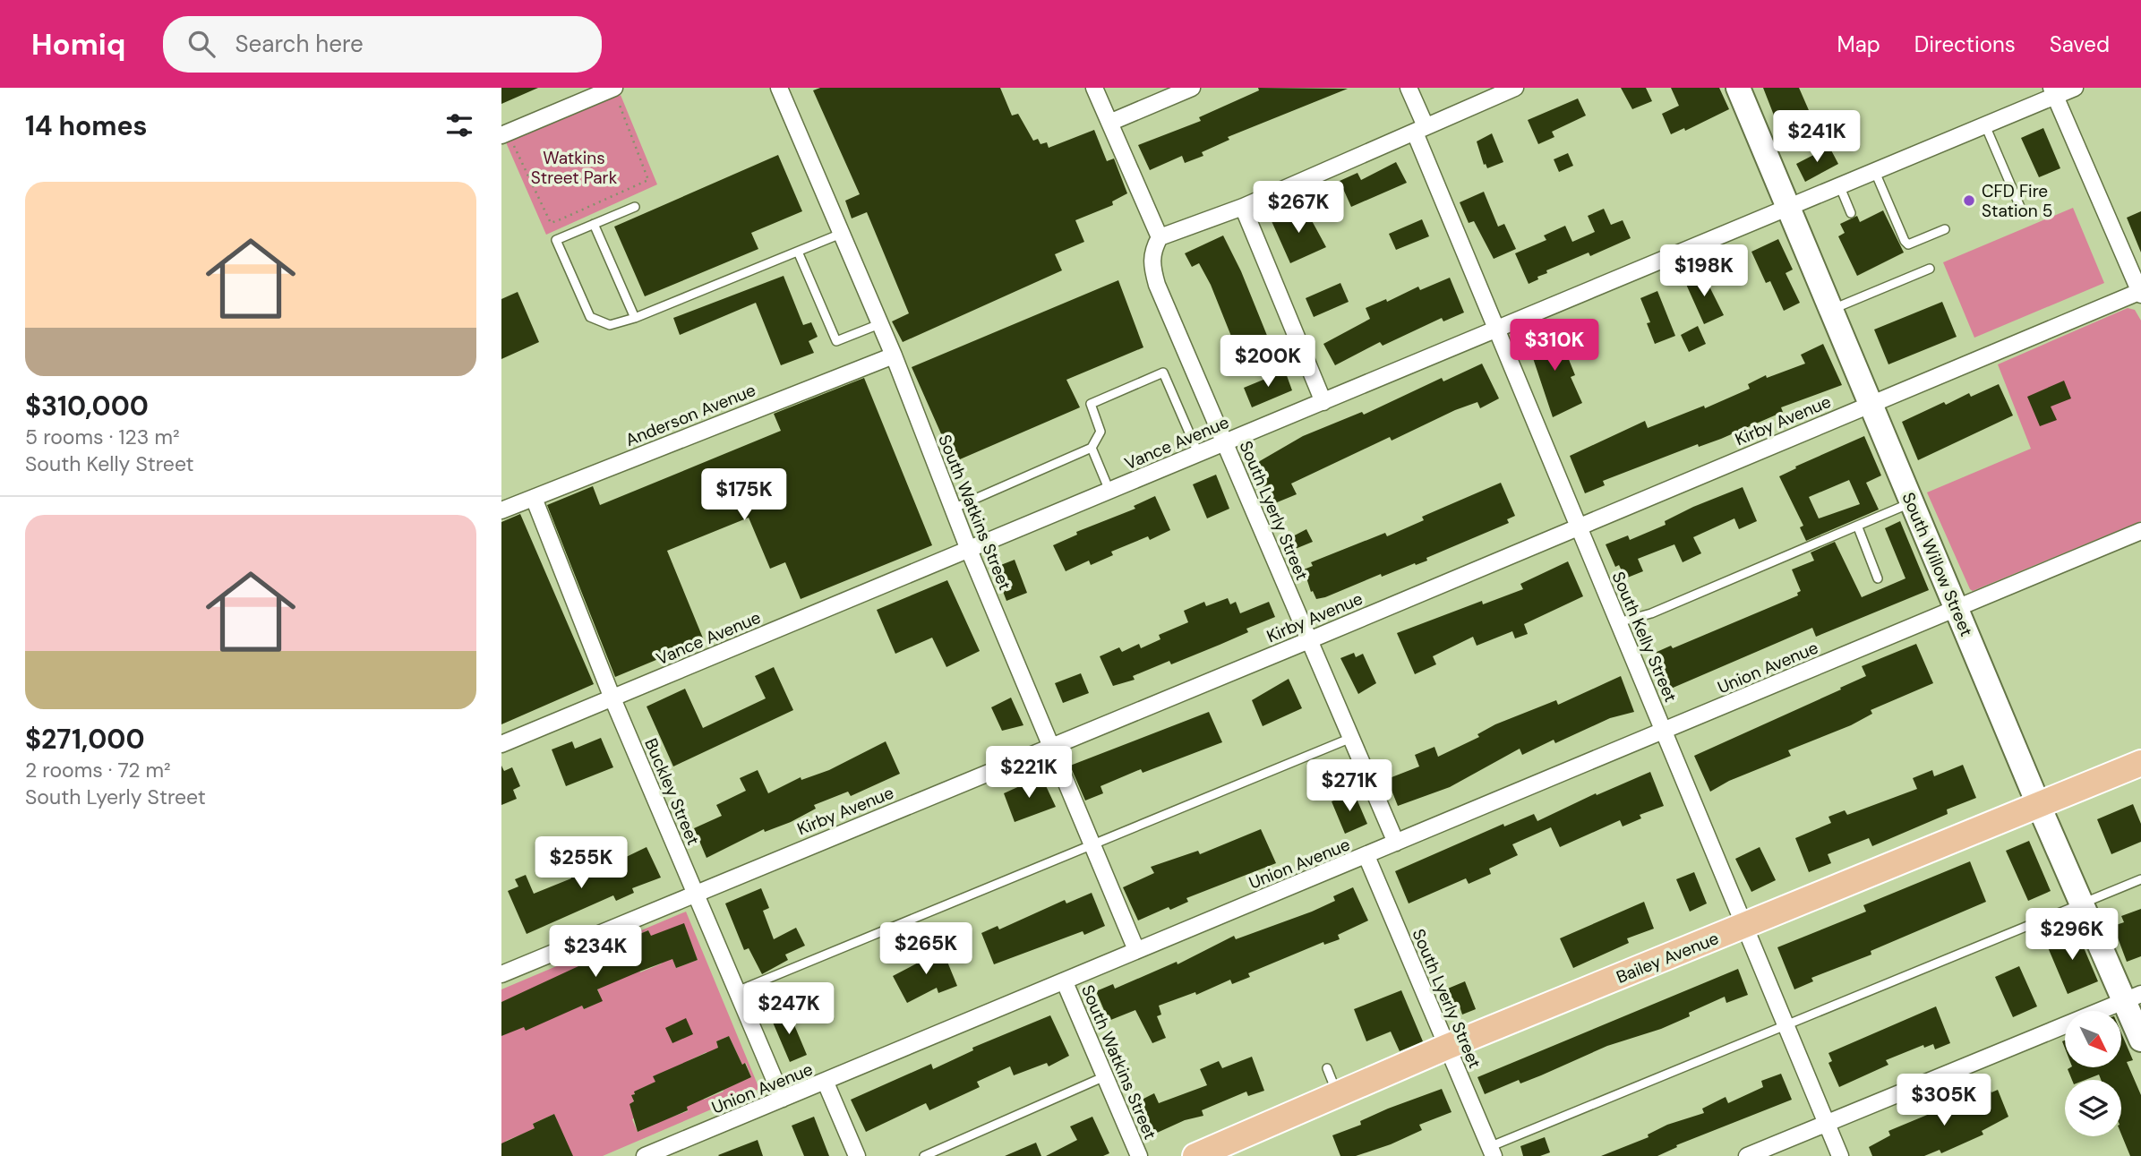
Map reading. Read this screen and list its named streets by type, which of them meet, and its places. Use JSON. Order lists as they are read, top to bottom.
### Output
{
  "streets": {
    "main road": ["South Willow Street", "Bailey Avenue"],
    "street": [
      "Anderson Avenue",
      "Kirby Avenue",
      "Vance Avenue",
      "South Lyerly Street",
      "South Watkins Street",
      "South Kelly Street",
      "Union Avenue",
      "Buckley Street"
    ]
  },
  "crossings": [
    ["Anderson Avenue", "South Watkins Street"],
    ["Anderson Avenue", "Buckley Street"],
    ["Kirby Avenue", "South Lyerly Street"],
    ["Kirby Avenue", "South Watkins Street"],
    ["Kirby Avenue", "South Willow Street"],
    ["Kirby Avenue", "South Kelly Street"],
    ["Kirby Avenue", "Buckley Street"],
    ["Vance Avenue", "South Lyerly Street"],
    ["Vance Avenue", "South Watkins Street"],
    ["Vance Avenue", "South Willow Street"],
    ["Vance Avenue", "South Kelly Street"],
    ["Vance Avenue", "Buckley Street"],
    ["South Lyerly Street", "Union Avenue"],
    ["South Lyerly Street", "Bailey Avenue"],
    ["South Watkins Street", "Union Avenue"],
    ["South Willow Street", "Union Avenue"],
    ["South Willow Street", "Bailey Avenue"],
    ["South Kelly Street", "Union Avenue"],
    ["South Kelly Street", "Bailey Avenue"],
    ["Union Avenue", "Buckley Street"]
  ],
  "parks": ["Watkins Street Park"],
  "places": ["CFD Fire Station 5"],
  "north": "bottom right",
  "page": {
    "header": "Homiq",
    "search": "Search here",
    "nav": ["Map", "Directions", "Saved"],
    "heading": "14 homes",
    "price": [
      "$241K",
      "$267K",
      "$198K",
      "$310K",
      "$200K",
      "$175K",
      "$221K",
      "$271K",
      "$255K",
      "$296K",
      "$265K",
      "$234K",
      "$247K",
      "$305K"
    ],
    "list": [
      {
        "name": "$310,000",
        "note": "5 rooms · 123 m² · South Kelly Street"
      },
      {
        "name": "$271,000",
        "note": "2 rooms · 72 m² · South Lyerly Street"
      }
    ]
  }
}
